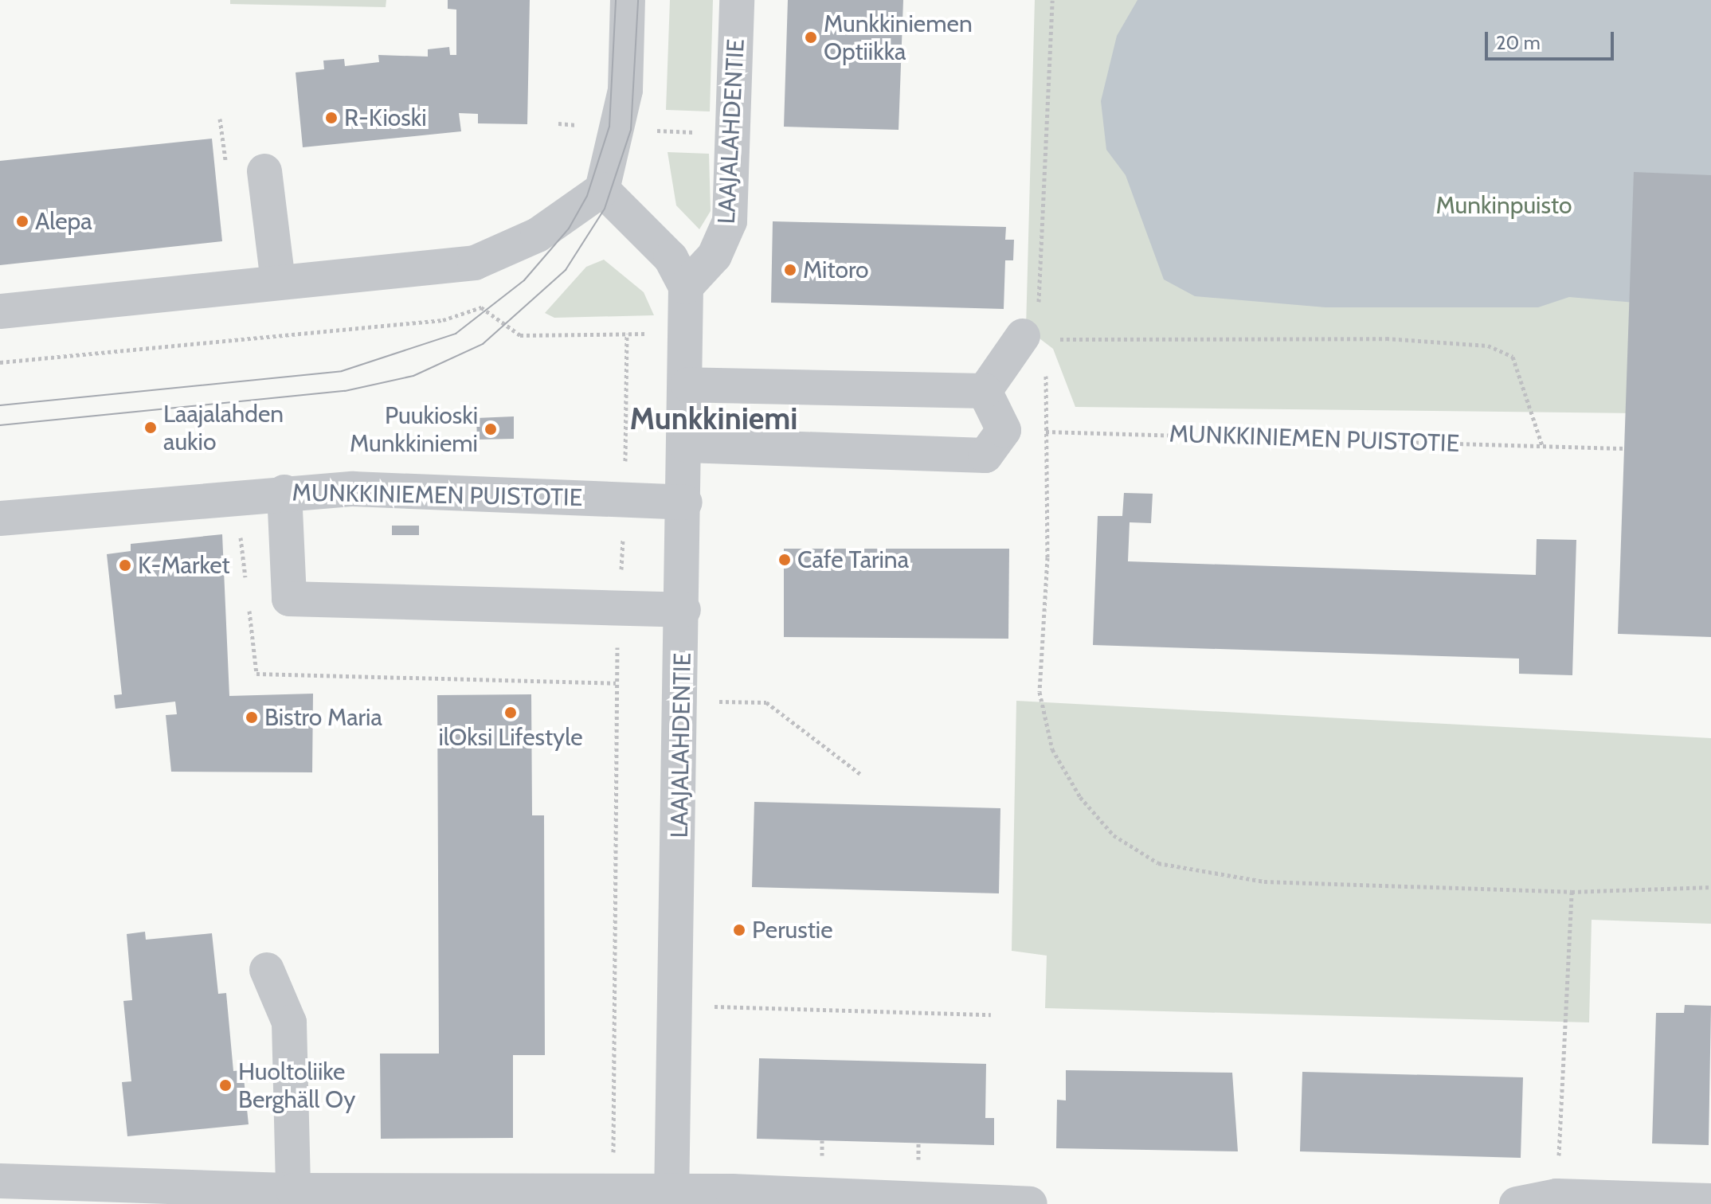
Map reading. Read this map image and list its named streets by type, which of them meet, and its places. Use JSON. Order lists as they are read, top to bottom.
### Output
{
  "streets": {
    "street": ["LAAJALAHDENTIE", "MUNKKINIEMEN PUISTOTIE"]
  },
  "crossings": [
    ["LAAJALAHDENTIE", "MUNKKINIEMEN PUISTOTIE"]
  ],
  "districts": ["Munkkiniemi"],
  "parks": ["Munkinpuisto"],
  "places": [
    "Munkkiniemen Optiikka",
    "R-Kioski",
    "Alepa",
    "Mitoro",
    "Laajalahden aukio",
    "Puukioski Munkkiniemi",
    "Cafe Tarina",
    "K-Market",
    "ilOksi Lifestyle",
    "Bistro Maria",
    "Perustie",
    "Huoltoliike Berghäll Oy"
  ],
  "scale_bar": "20 m"
}
